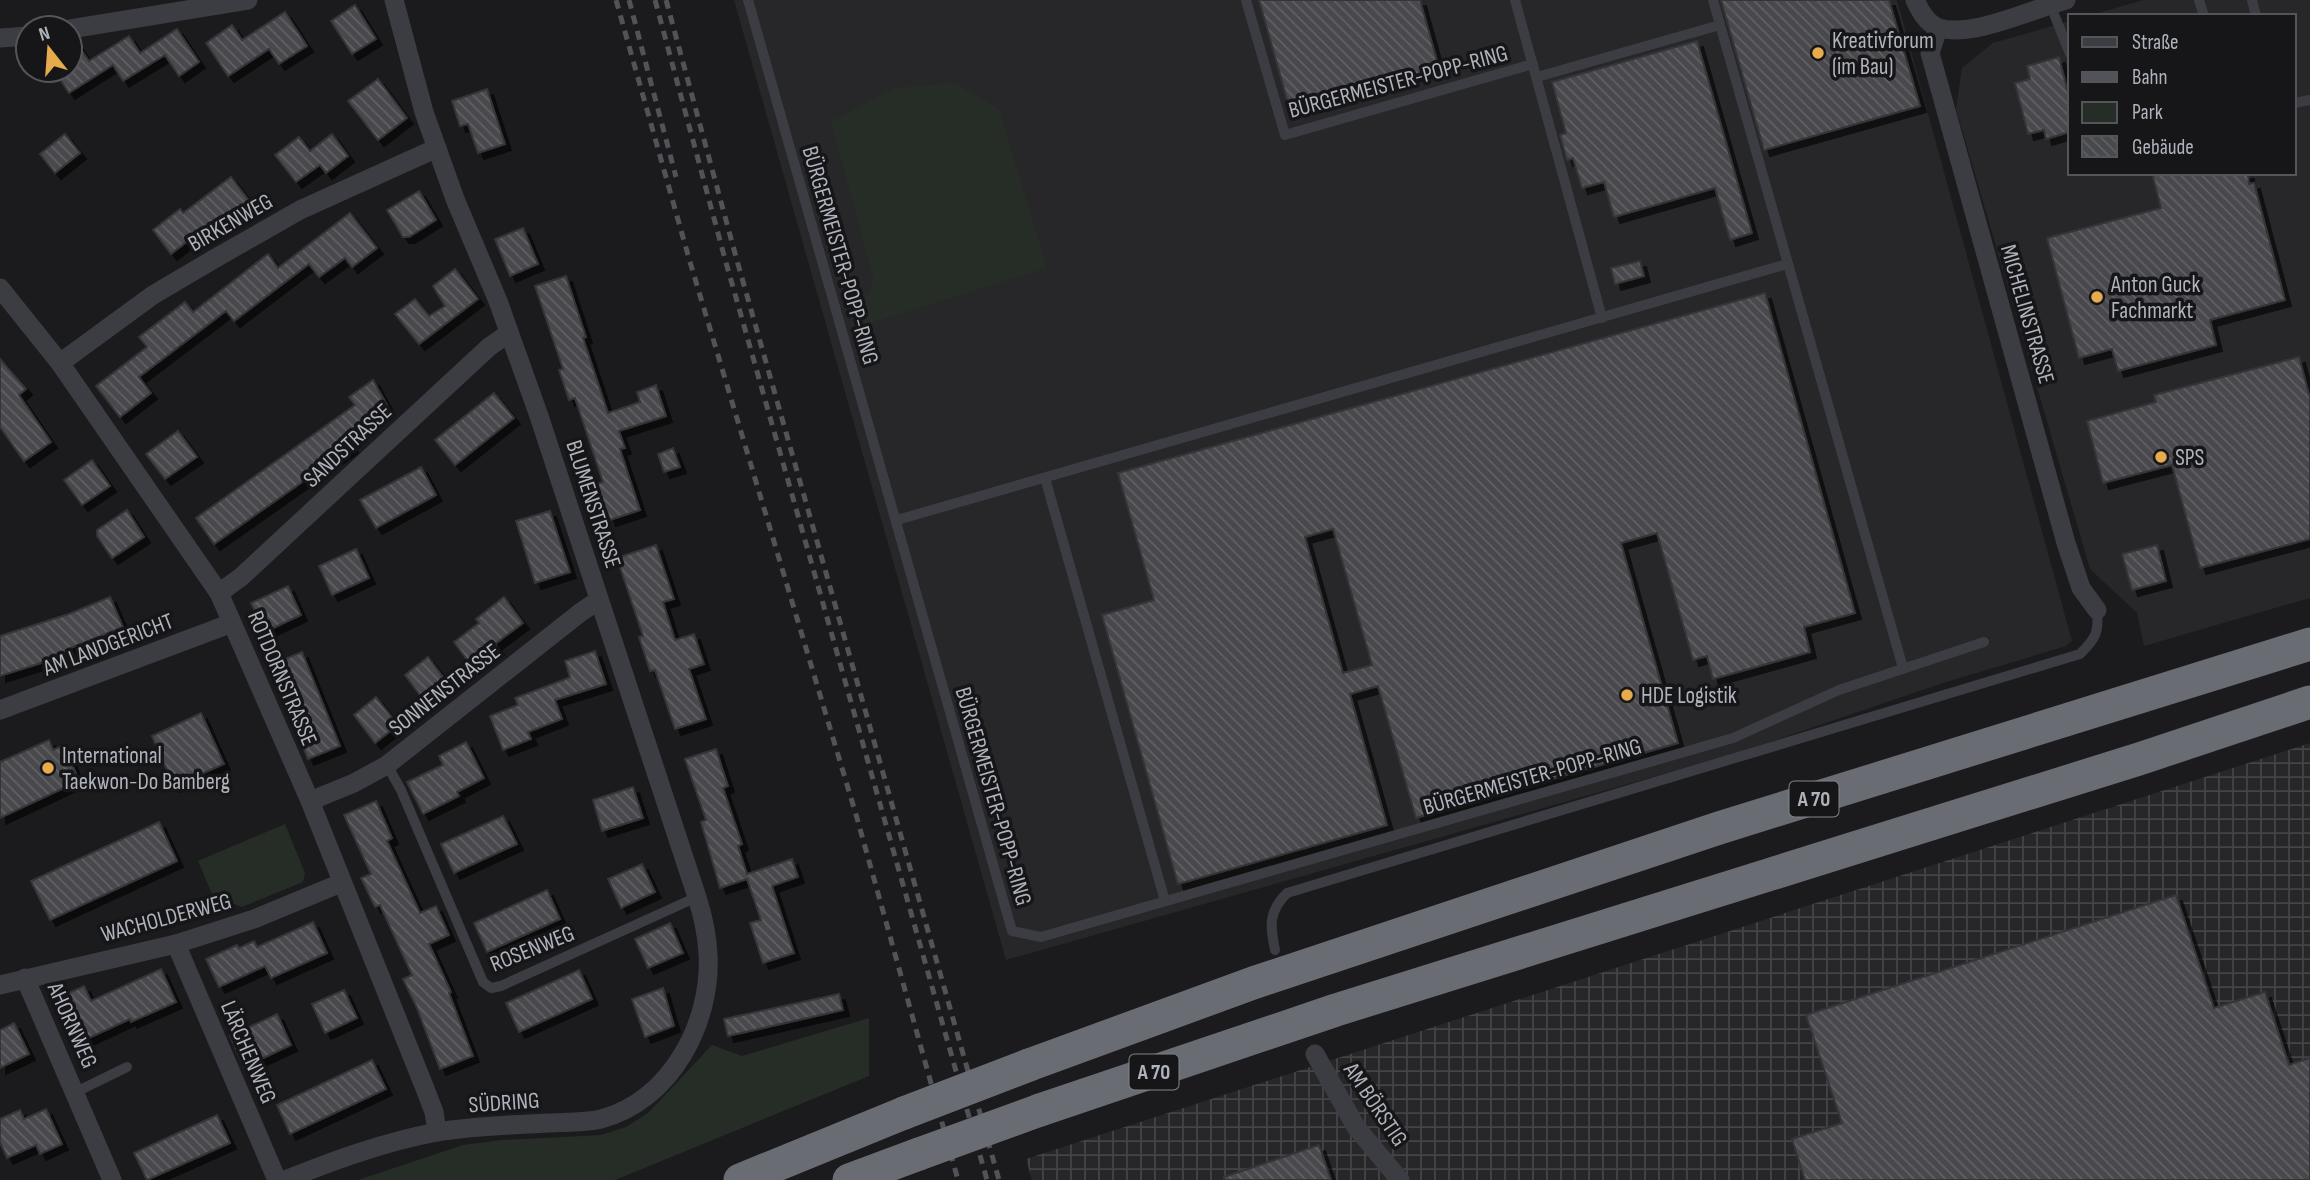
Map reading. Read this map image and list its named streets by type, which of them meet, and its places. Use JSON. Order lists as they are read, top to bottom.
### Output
{
  "streets": {
    "highway": ["A 70"],
    "street": [
      "BIRKENWEG",
      "MICHELINSTRASSE",
      "SANDSTRASSE",
      "BLUMENSTRASSE",
      "AM LANDGERICHT",
      "ROTDORNSTRASSE",
      "SONNENSTRASSE",
      "WACHOLDERWEG",
      "AHORNWEG",
      "LÄRCHENWEG",
      "SÜDRING",
      "AM BÖRSTIG"
    ],
    "lane": ["BÜRGERMEISTER-POPP-RING", "ROSENWEG"]
  },
  "crossings": [
    ["BIRKENWEG", "BLUMENSTRASSE"],
    ["BIRKENWEG", "ROTDORNSTRASSE"],
    ["SANDSTRASSE", "BLUMENSTRASSE"],
    ["SANDSTRASSE", "ROTDORNSTRASSE"],
    ["BLUMENSTRASSE", "SONNENSTRASSE"],
    ["BLUMENSTRASSE", "ROSENWEG"],
    ["BLUMENSTRASSE", "SÜDRING"],
    ["AM LANDGERICHT", "ROTDORNSTRASSE"],
    ["ROTDORNSTRASSE", "SONNENSTRASSE"],
    ["ROTDORNSTRASSE", "WACHOLDERWEG"],
    ["ROTDORNSTRASSE", "SÜDRING"],
    ["SONNENSTRASSE", "ROSENWEG"],
    ["WACHOLDERWEG", "AHORNWEG"],
    ["WACHOLDERWEG", "LÄRCHENWEG"]
  ],
  "places": [
    "Kreativforum (im Bau)",
    "Anton Guck Fachmarkt",
    "SPS",
    "HDE Logistik",
    "International Taekwon-Do Bamberg"
  ],
  "legend": [
    "Straße",
    "Bahn",
    "Park",
    "Gebäude"
  ],
  "north": "top"
}
